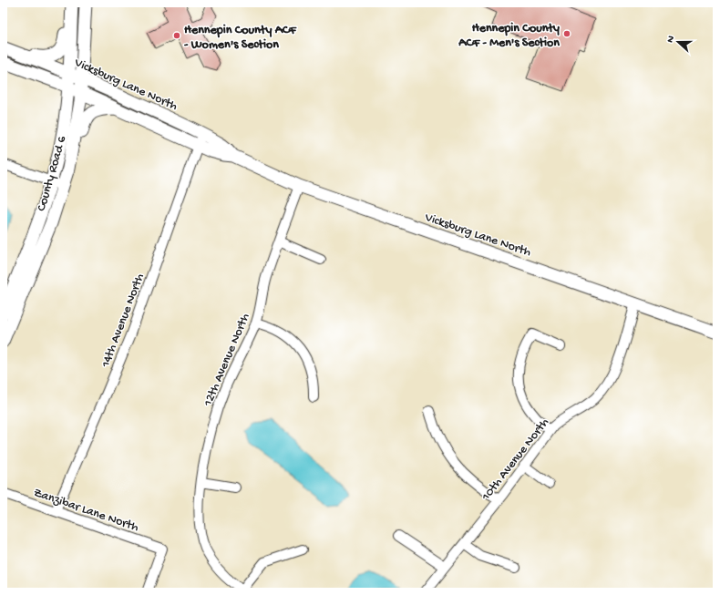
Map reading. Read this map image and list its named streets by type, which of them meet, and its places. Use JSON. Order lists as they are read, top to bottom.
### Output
{
  "streets": {
    "main road": ["Vicksburg Lane North", "County Road 6"],
    "street": [
      "14th Avenue North",
      "12th Avenue North",
      "10th Avenue North",
      "Zanzibar Lane North"
    ]
  },
  "crossings": [
    ["Vicksburg Lane North", "County Road 6"],
    ["Vicksburg Lane North", "14th Avenue North"],
    ["Vicksburg Lane North", "12th Avenue North"],
    ["Vicksburg Lane North", "10th Avenue North"],
    ["14th Avenue North", "Zanzibar Lane North"]
  ],
  "places": ["Hennepin County ACF - Men's Section", "Hennepin County ACF - Women's Section"],
  "north": "left"
}
